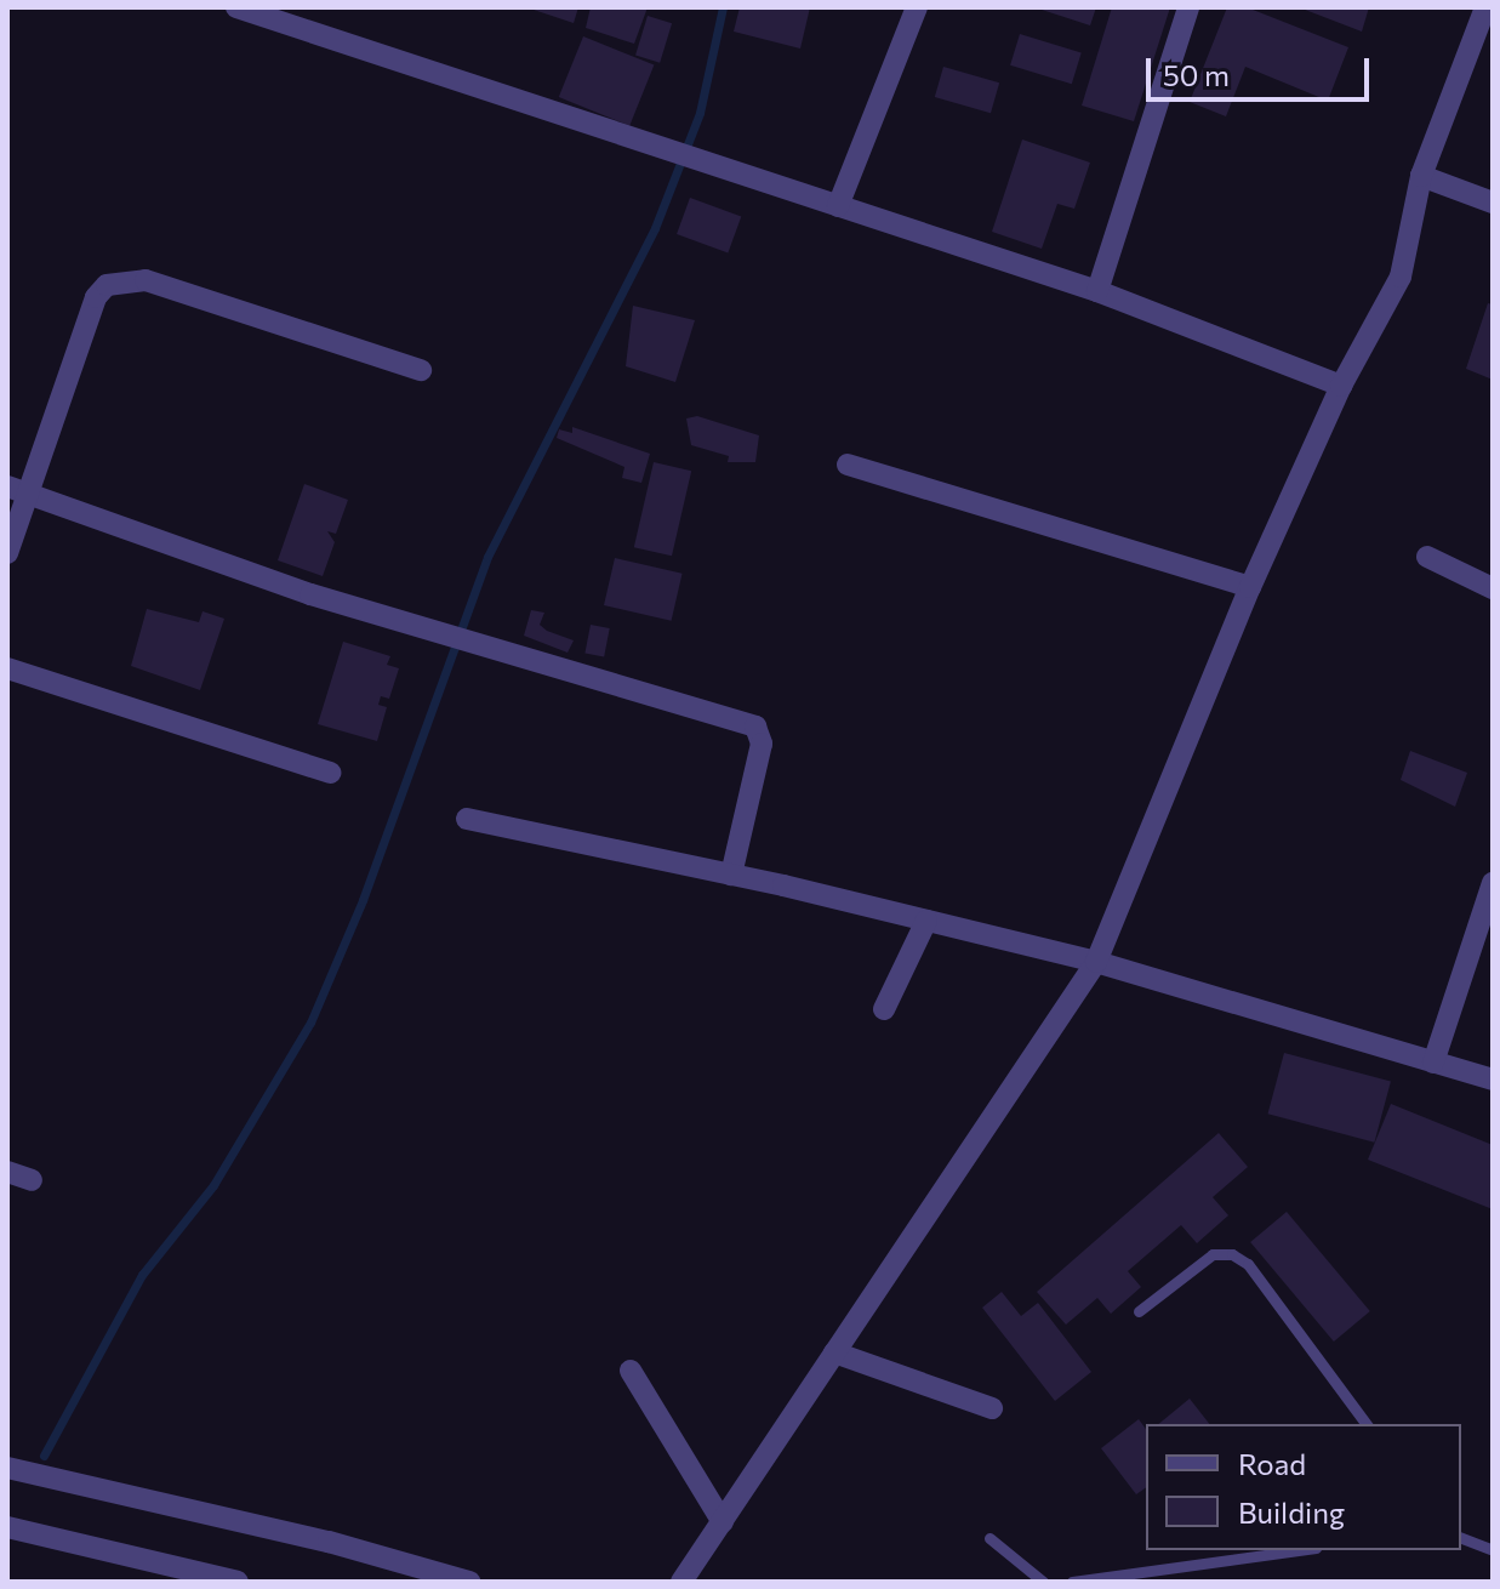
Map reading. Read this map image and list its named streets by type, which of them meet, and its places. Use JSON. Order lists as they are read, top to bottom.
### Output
{
  "legend": ["Road", "Building"],
  "scale_bar": "50 m"
}
